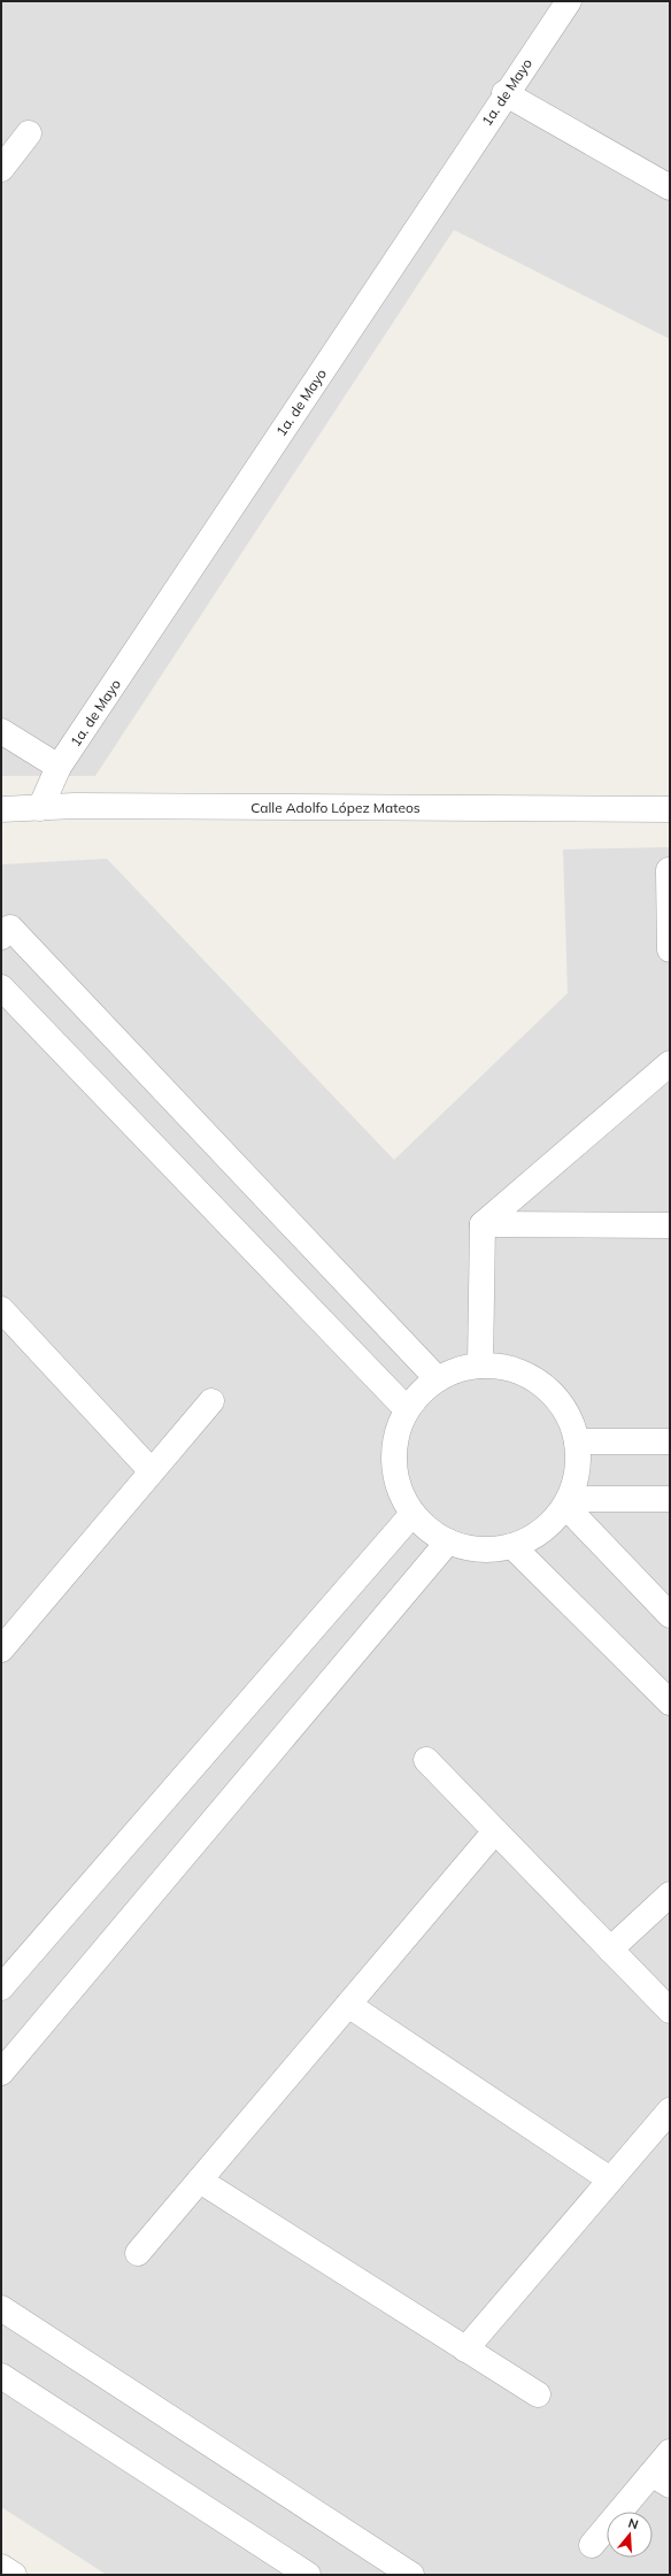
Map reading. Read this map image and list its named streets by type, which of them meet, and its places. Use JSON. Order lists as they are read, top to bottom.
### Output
{
  "streets": {
    "street": ["1a. de Mayo", "Calle Adolfo López Mateos"]
  },
  "crossings": [
    ["1a. de Mayo", "Calle Adolfo López Mateos"]
  ],
  "north": "top"
}
